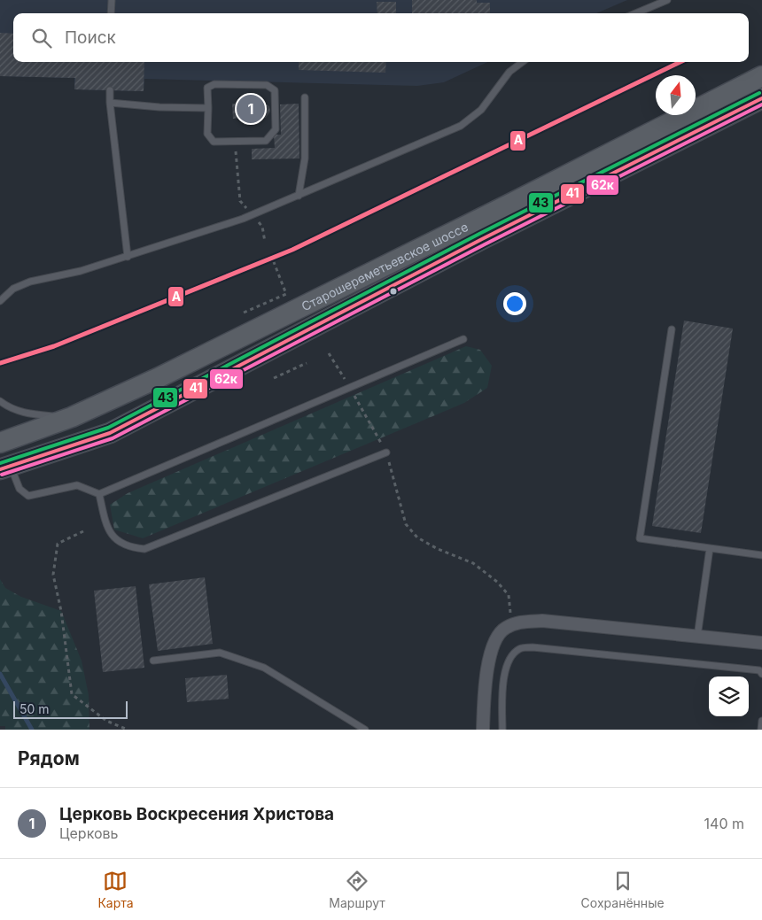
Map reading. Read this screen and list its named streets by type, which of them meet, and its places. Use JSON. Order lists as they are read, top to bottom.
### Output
{
  "streets": {
    "main road": ["Старошереметьевское шоссе"]
  },
  "lines": [
    "transit line A",
    "transit line 43",
    "transit line 41",
    "transit line 62к"
  ],
  "scale_bar": "50 m",
  "north": "top",
  "page": {
    "search": "Поиск",
    "pins": "1",
    "scale": "50 m",
    "heading": "Рядом",
    "list": [
      {
        "mark": "1",
        "name": "Церковь Воскресения Христова",
        "note": "Церковь",
        "value": "140 m"
      }
    ],
    "nav": ["Карта", "Маршрут", "Сохранённые"]
  }
}
